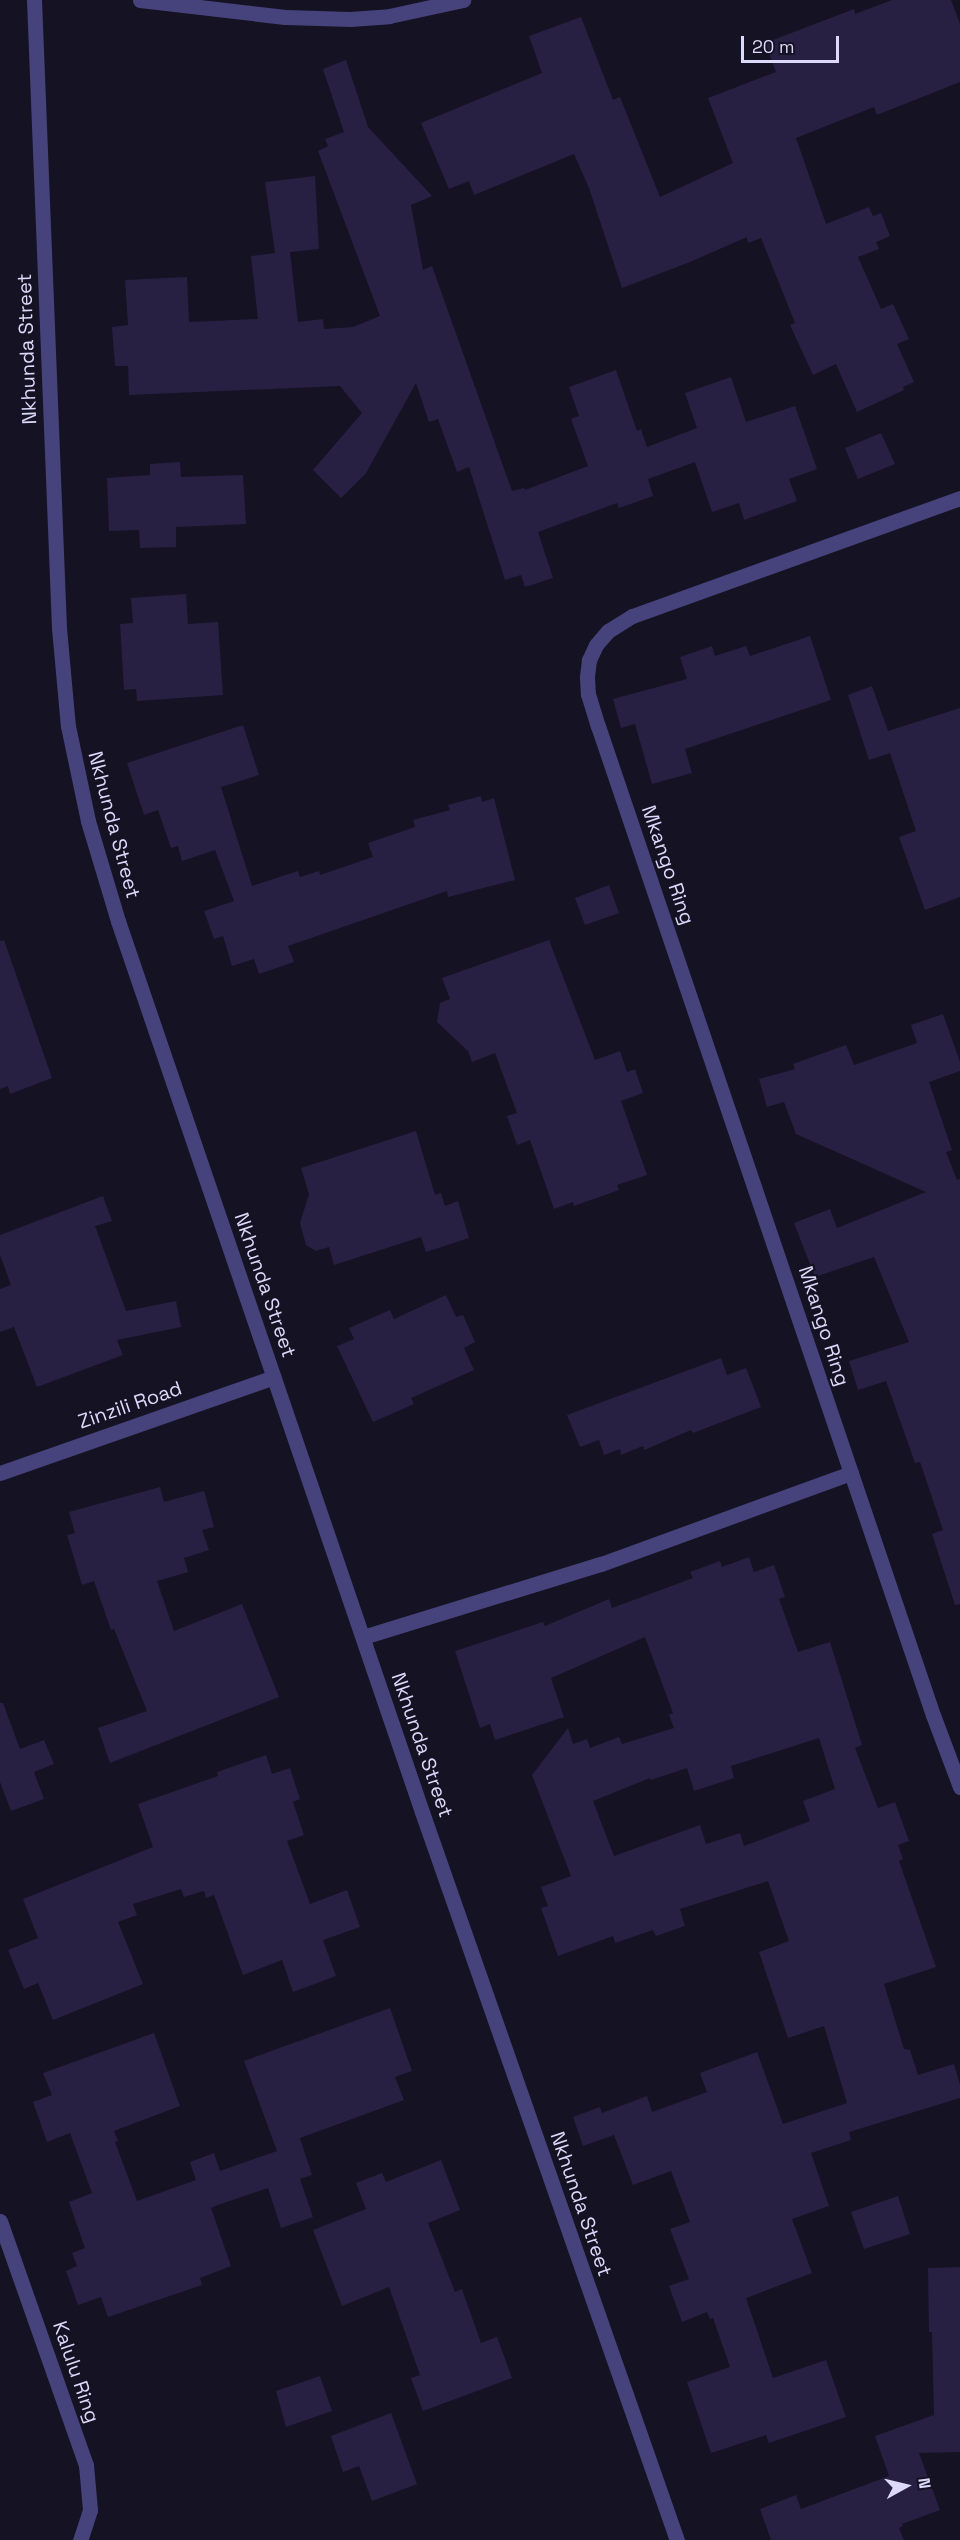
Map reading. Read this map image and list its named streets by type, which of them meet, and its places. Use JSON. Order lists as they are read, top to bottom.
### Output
{
  "streets": {
    "street": [
      "Nkhunda Street",
      "Mkango Ring",
      "Zinzili Road",
      "Kalulu Ring"
    ]
  },
  "crossings": [
    ["Nkhunda Street", "Zinzili Road"]
  ],
  "scale_bar": "20 m",
  "north": "right"
}
